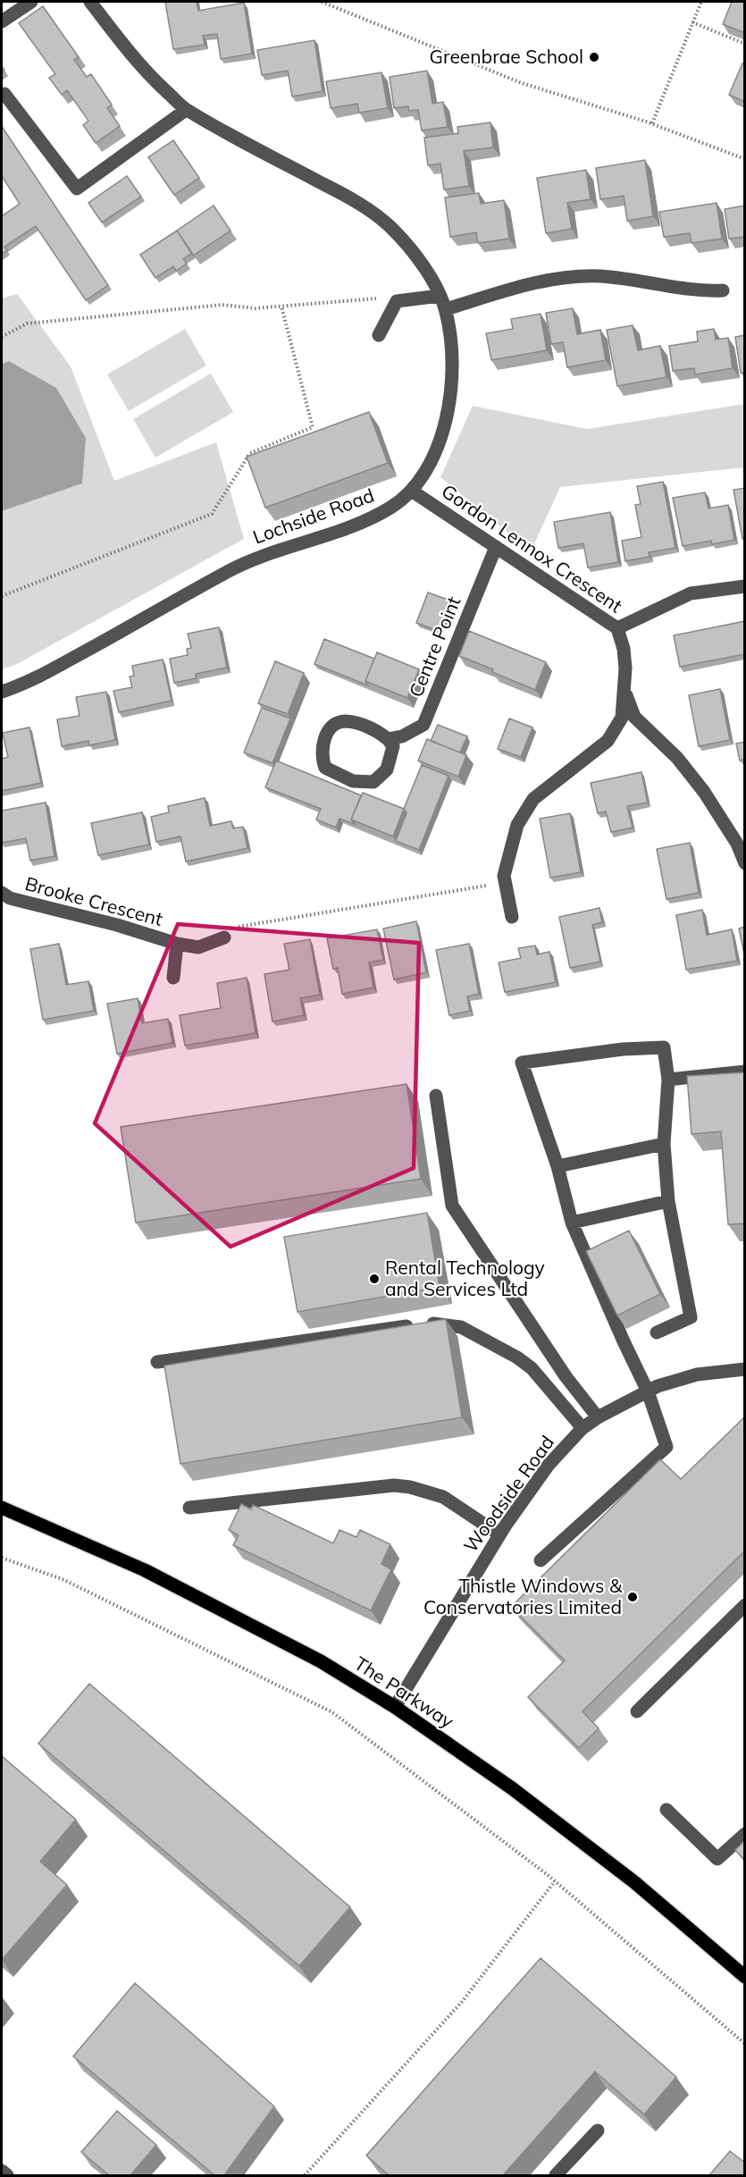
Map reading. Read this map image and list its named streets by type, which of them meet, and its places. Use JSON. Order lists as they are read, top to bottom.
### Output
{
  "streets": {
    "main road": ["The Parkway"],
    "street": [
      "Lochside Road",
      "Gordon Lennox Crescent",
      "Centre Point",
      "Brooke Crescent",
      "Woodside Road"
    ]
  },
  "crossings": [
    ["Lochside Road", "Gordon Lennox Crescent"],
    ["Gordon Lennox Crescent", "Centre Point"],
    ["Woodside Road", "The Parkway"]
  ],
  "places": ["Greenbrae School", "Rental Technology and Services Ltd", "Thistle Windows & Conservatories Limited"]
}
